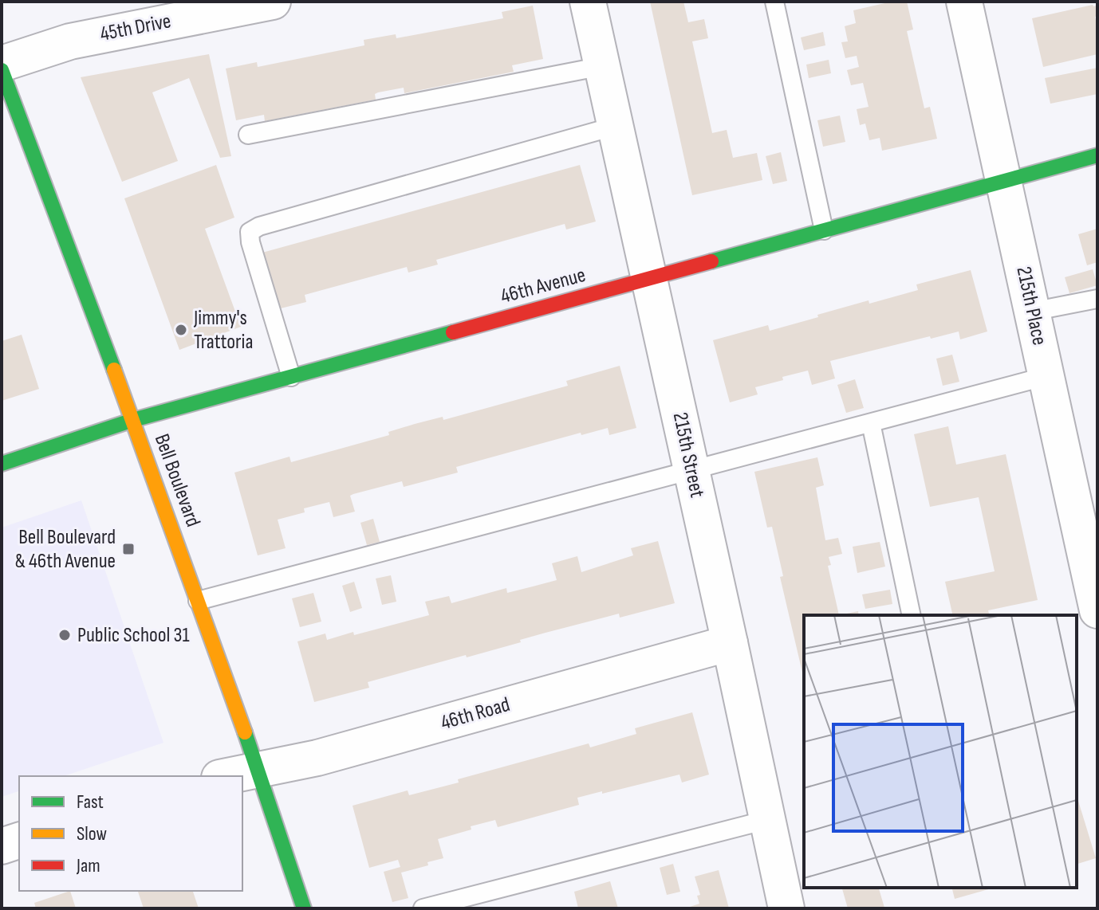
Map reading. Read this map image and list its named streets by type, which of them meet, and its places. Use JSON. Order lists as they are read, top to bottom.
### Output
{
  "streets": {
    "street": [
      "45th Drive",
      "46th Avenue",
      "215th Place",
      "215th Street",
      "Bell Boulevard",
      "46th Road"
    ]
  },
  "crossings": [
    ["46th Avenue", "215th Place"],
    ["46th Avenue", "215th Street"],
    ["46th Avenue", "Bell Boulevard"],
    ["215th Street", "46th Road"],
    ["Bell Boulevard", "46th Road"]
  ],
  "places": {
    "other": ["Jimmy's Trattoria", "Public School 31"],
    "transit": ["Bell Boulevard & 46th Avenue"]
  },
  "legend": ["Fast", "Slow", "Jam"]
}
